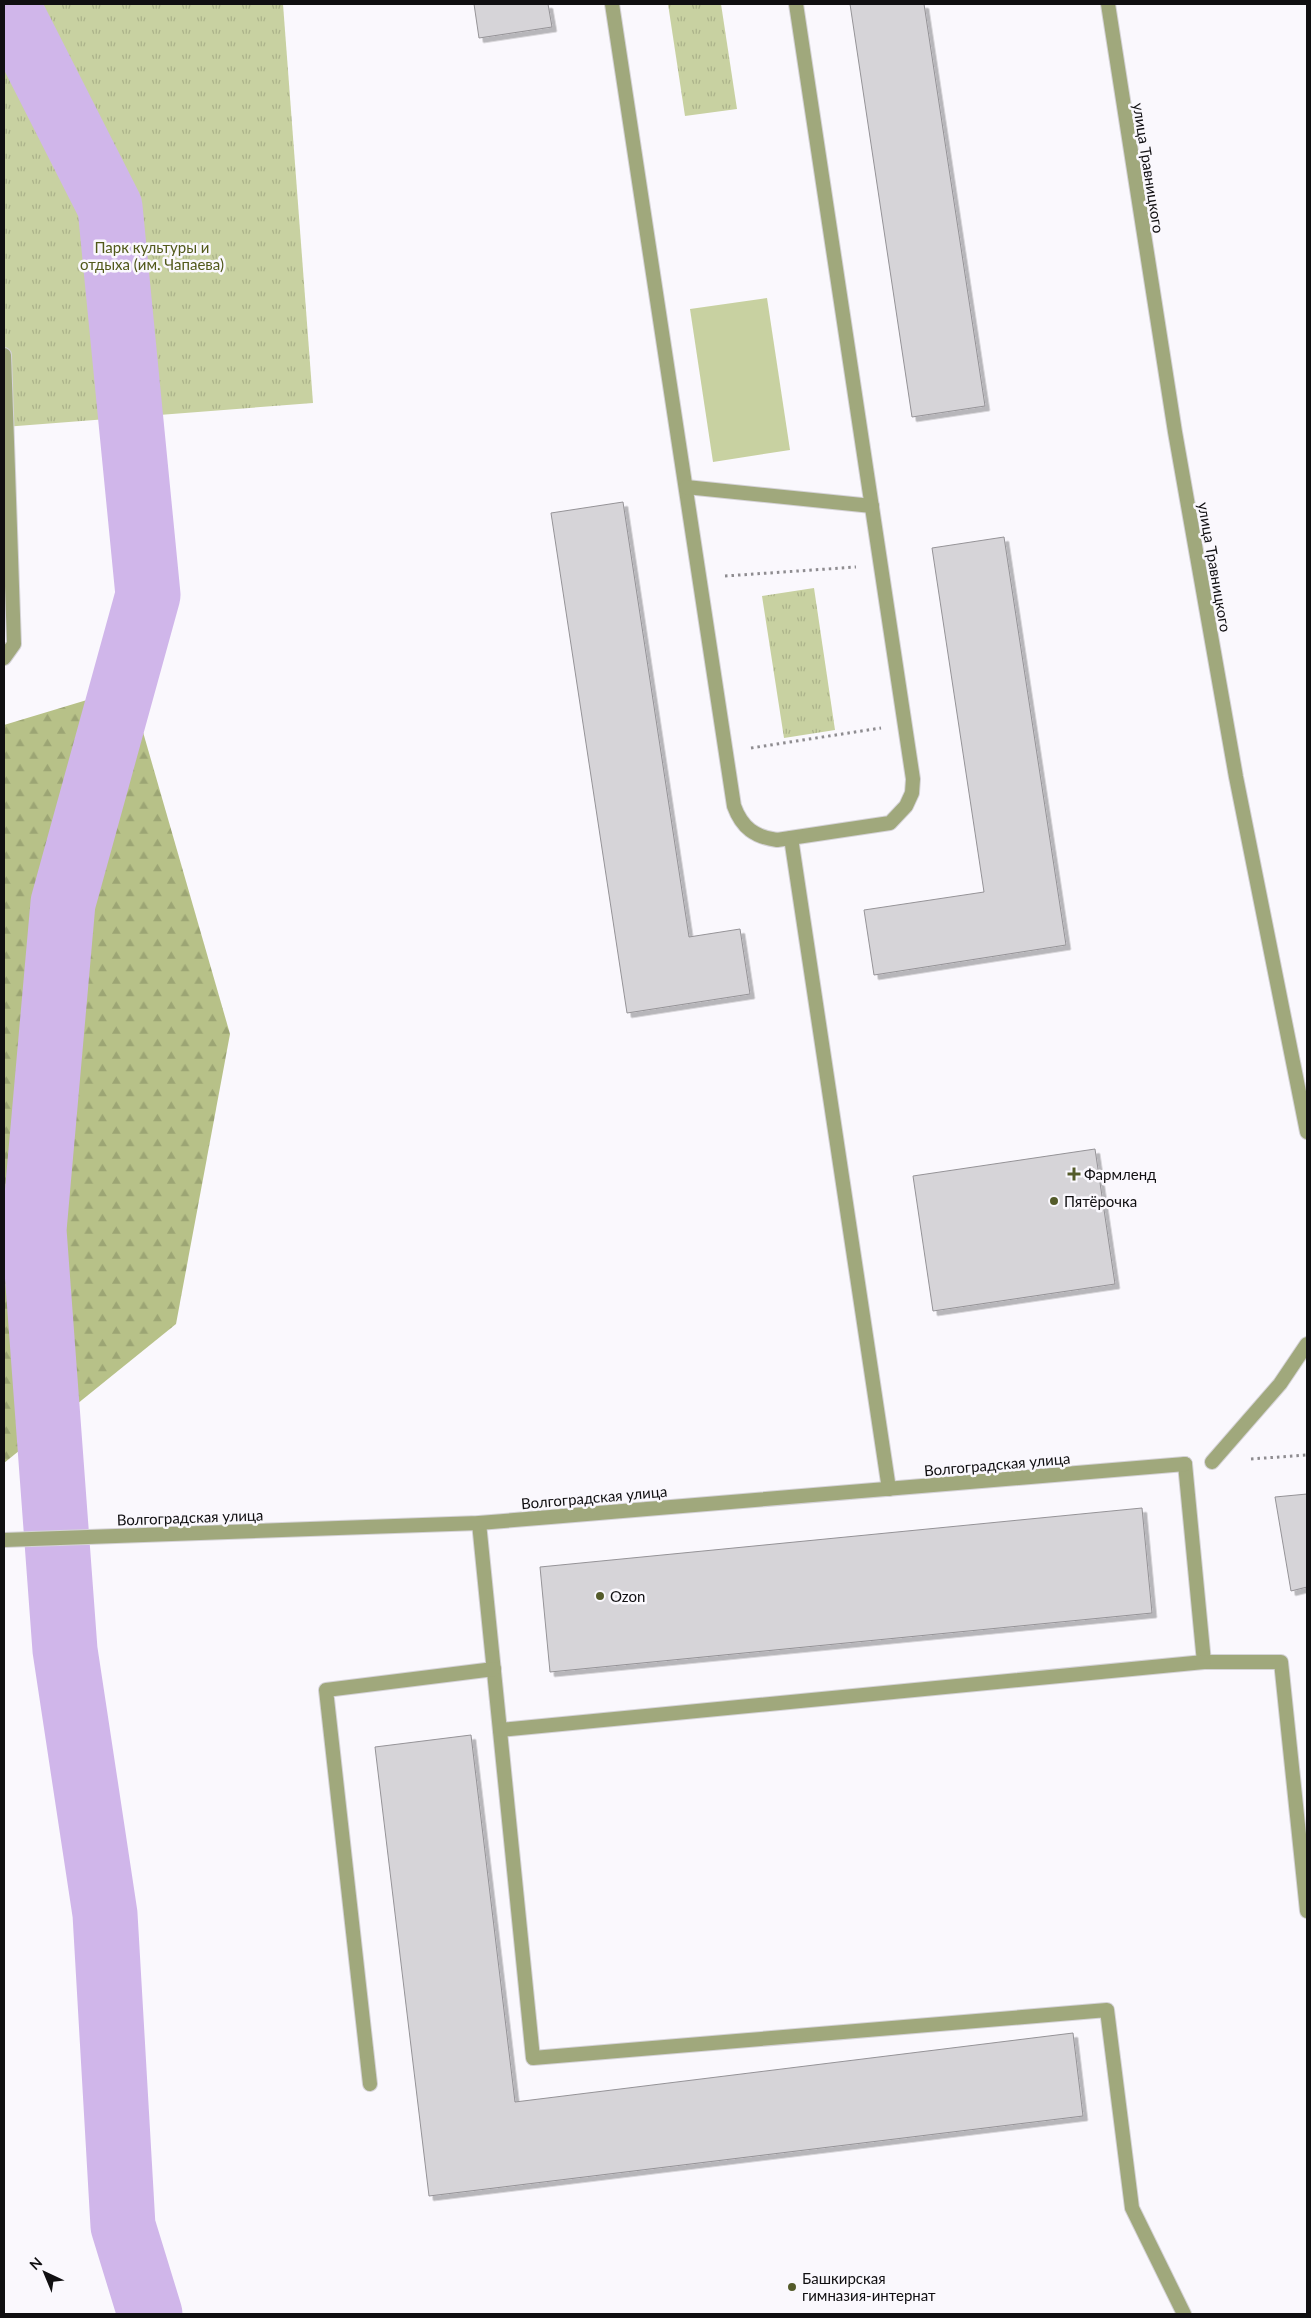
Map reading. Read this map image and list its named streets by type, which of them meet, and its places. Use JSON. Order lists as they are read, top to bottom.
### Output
{
  "streets": {
    "street": ["улица Травницкого", "Волгоградская улица"]
  },
  "parks": ["Парк культуры и отдыха (им. Чапаева)"],
  "places": {
    "health": ["Фармленд"],
    "other": ["Пятёрочка", "Ozon", "Башкирская гимназия-интернат"]
  },
  "north": "top left"
}
